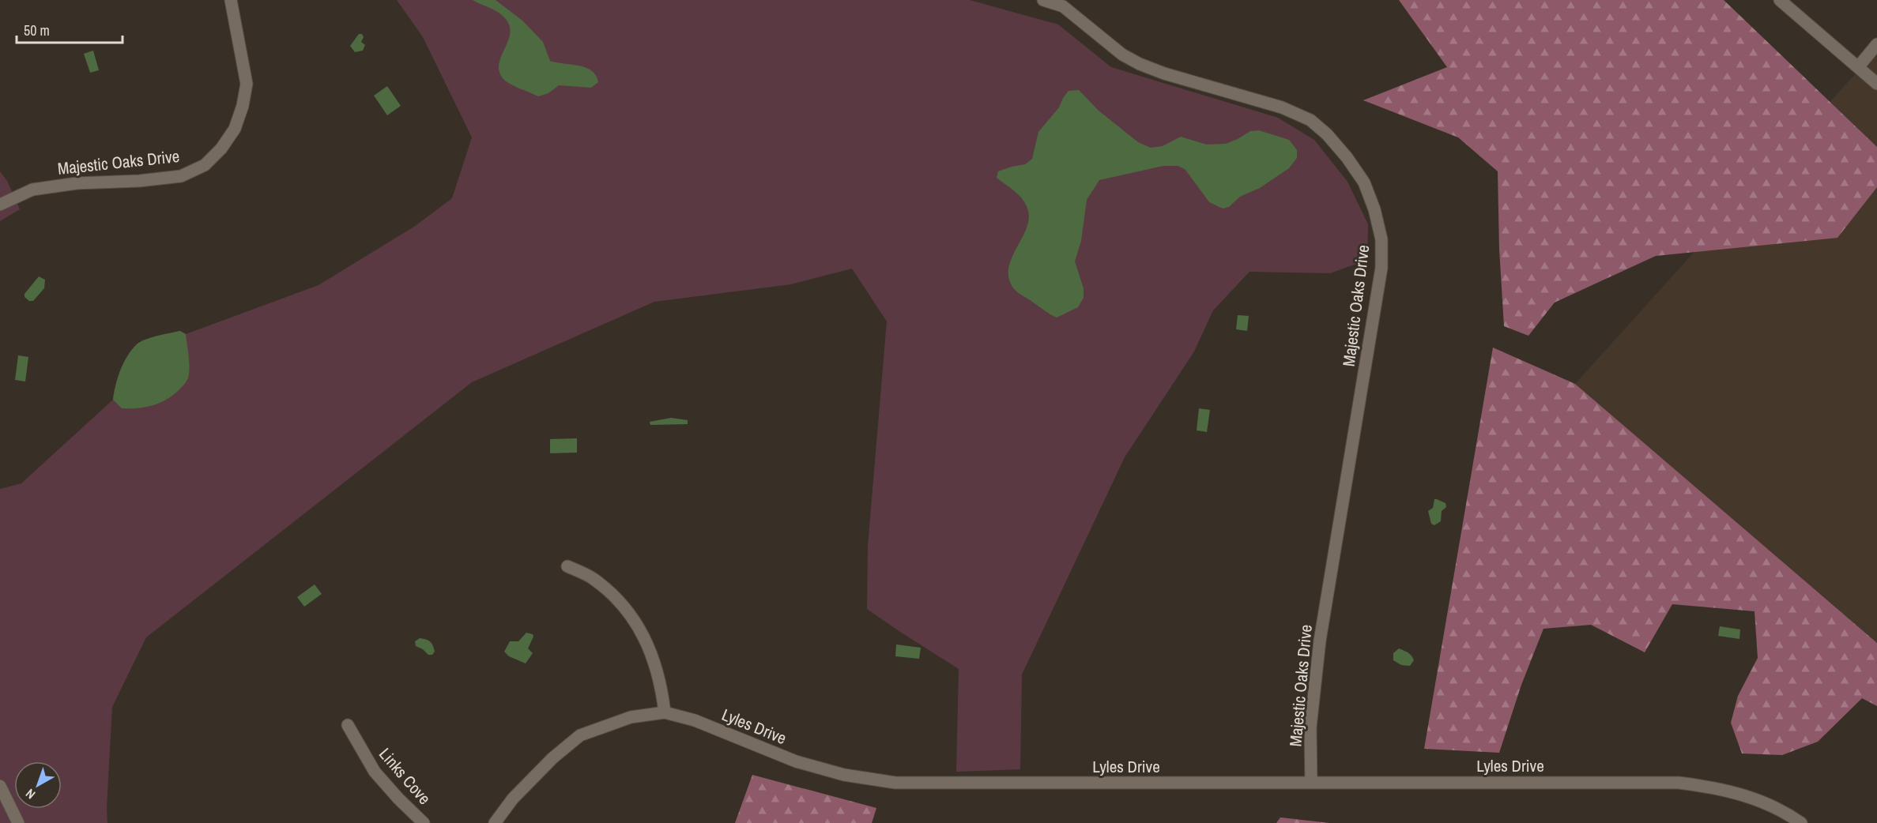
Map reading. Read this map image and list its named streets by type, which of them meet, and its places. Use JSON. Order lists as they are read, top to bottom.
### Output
{
  "streets": {
    "street": ["Majestic Oaks Drive", "Lyles Drive", "Links Cove"]
  },
  "crossings": [
    ["Majestic Oaks Drive", "Lyles Drive"]
  ],
  "scale_bar": "50 m",
  "north": "bottom left"
}
